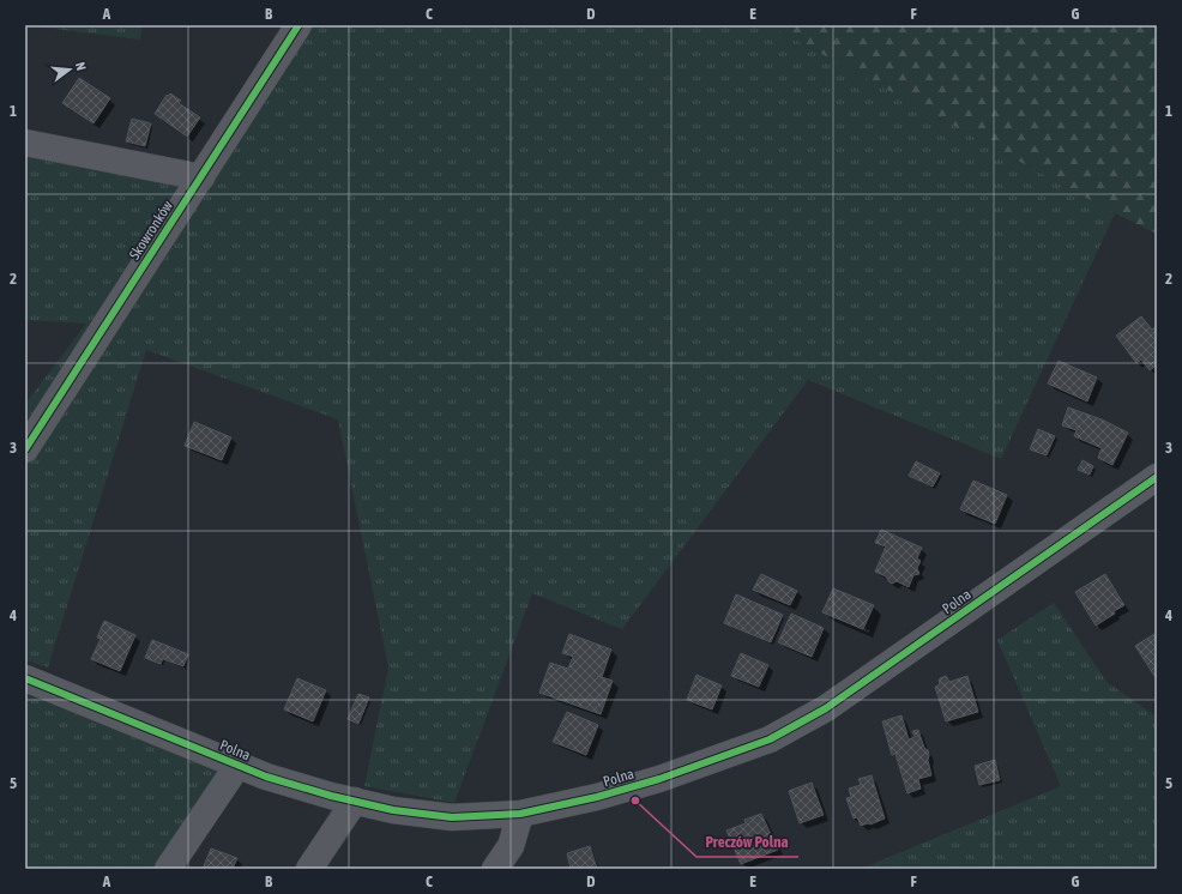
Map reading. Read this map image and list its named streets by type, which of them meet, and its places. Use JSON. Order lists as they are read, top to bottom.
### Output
{
  "streets": {
    "street": ["Skowronków", "Polna"]
  },
  "places": ["Preczów Polna"],
  "north": "right",
  "grid": {
    "columns": [
      "A",
      "B",
      "C",
      "D",
      "E",
      "F",
      "G"
    ],
    "rows": [
      "1",
      "2",
      "3",
      "4",
      "5"
    ]
  }
}
